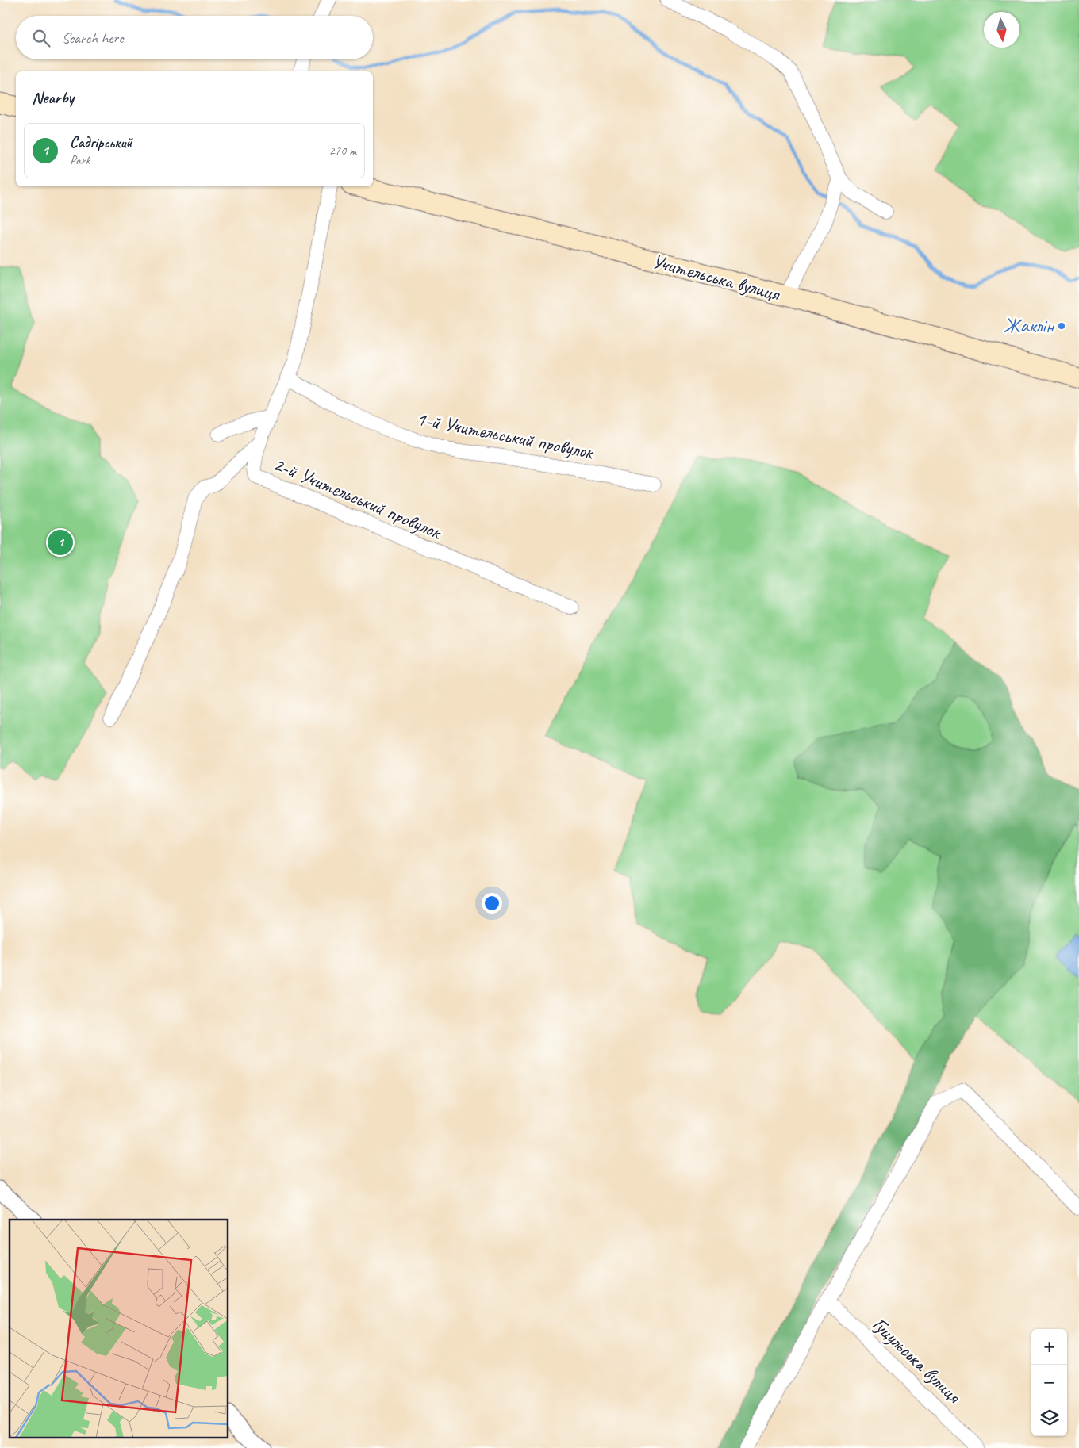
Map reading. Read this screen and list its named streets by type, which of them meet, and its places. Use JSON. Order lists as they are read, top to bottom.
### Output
{
  "streets": {
    "main road": ["Учительська вулиця"],
    "street": ["1-й Учительський провулок", "2-й Учительський провулок", "Гуцульська вулиця"]
  },
  "crossings": [
    ["1-й Учительський провулок", "2-й Учительський провулок"]
  ],
  "places": ["Жаклін"],
  "north": "bottom",
  "page": {
    "search": "Search here",
    "heading": "Nearby",
    "list": [
      {
        "mark": "1",
        "name": "Садгірський",
        "note": "Park",
        "value": "270 m"
      }
    ],
    "pins": "1",
    "map_buttons": ["+", "−"]
  }
}
